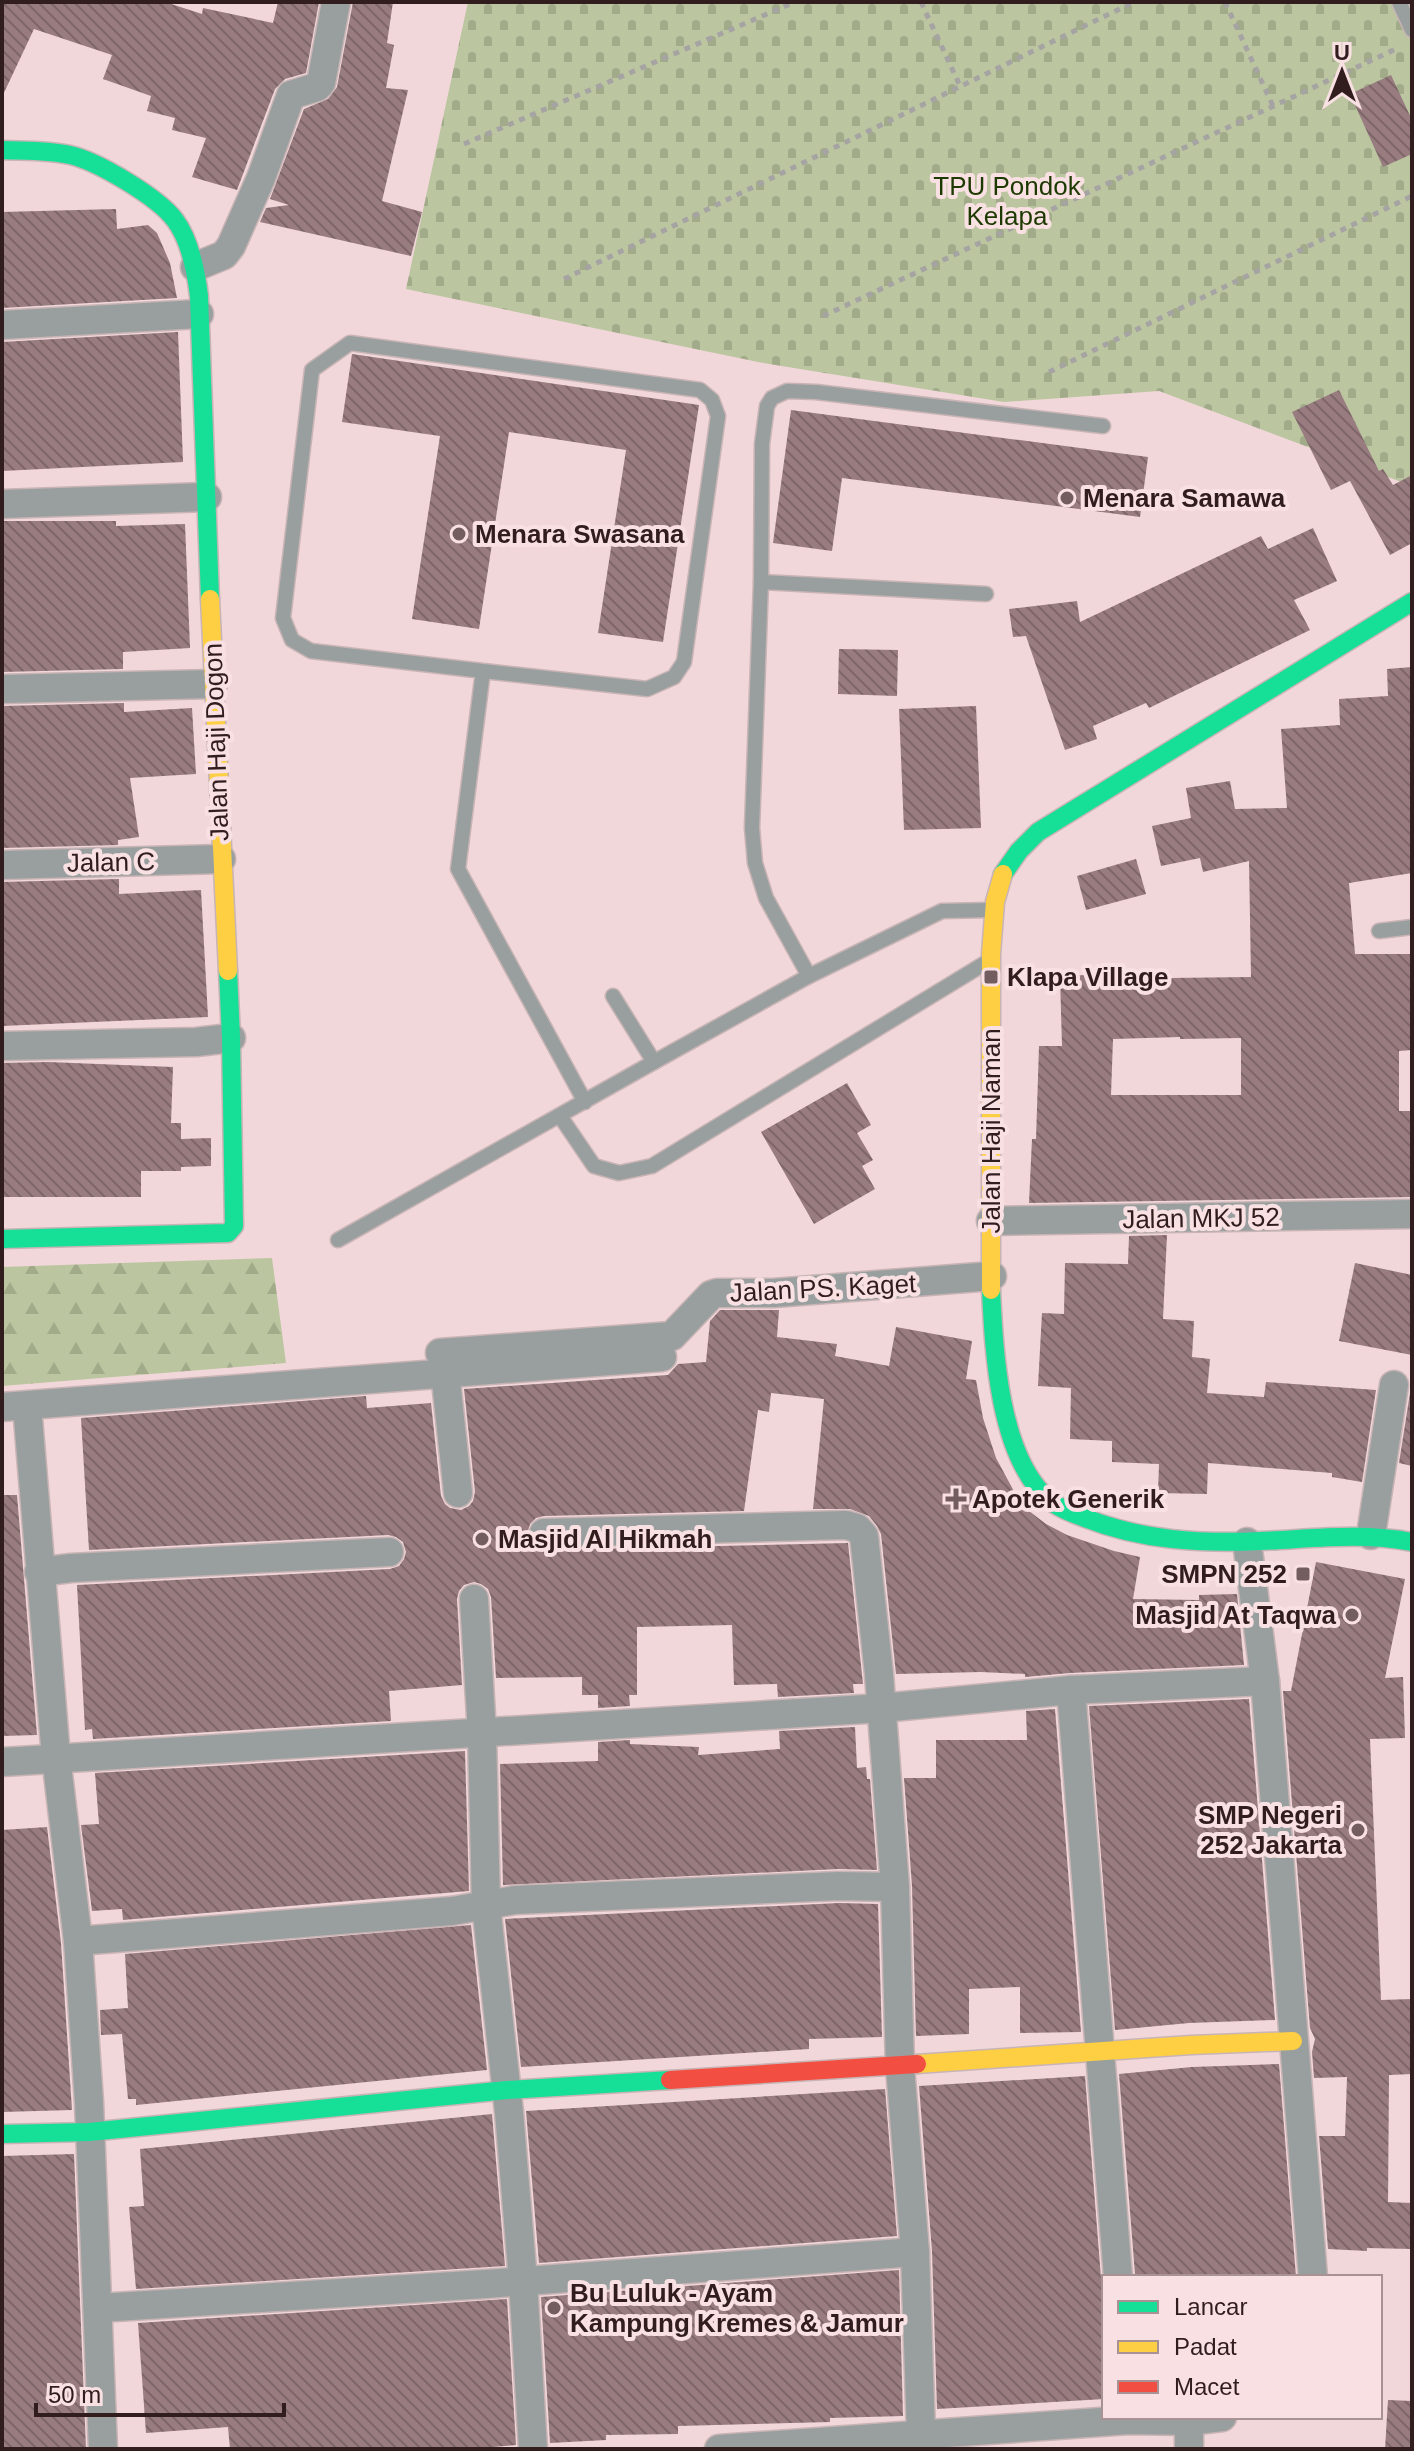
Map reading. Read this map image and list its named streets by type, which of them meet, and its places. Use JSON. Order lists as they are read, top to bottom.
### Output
{
  "streets": {
    "street": [
      "Jalan Haji Dogon",
      "Jalan C",
      "Jalan Haji Naman",
      "Jalan MKJ 52",
      "Jalan PS. Kaget"
    ]
  },
  "crossings": [
    ["Jalan Haji Dogon", "Jalan C"],
    ["Jalan Haji Naman", "Jalan MKJ 52"],
    ["Jalan Haji Naman", "Jalan PS. Kaget"]
  ],
  "parks": ["TPU Pondok Kelapa"],
  "places": {
    "other": [
      "Menara Samawa",
      "Menara Swasana",
      "Masjid Al Hikmah",
      "Masjid At Taqwa",
      "SMP Negeri 252 Jakarta",
      "Bu Luluk - Ayam Kampung Kremes & Jamur"
    ],
    "transit": ["Klapa Village", "SMPN 252"],
    "health": ["Apotek Generik"]
  },
  "legend": ["Lancar", "Padat", "Macet"],
  "scale_bar": "50 m",
  "north": "top"
}
